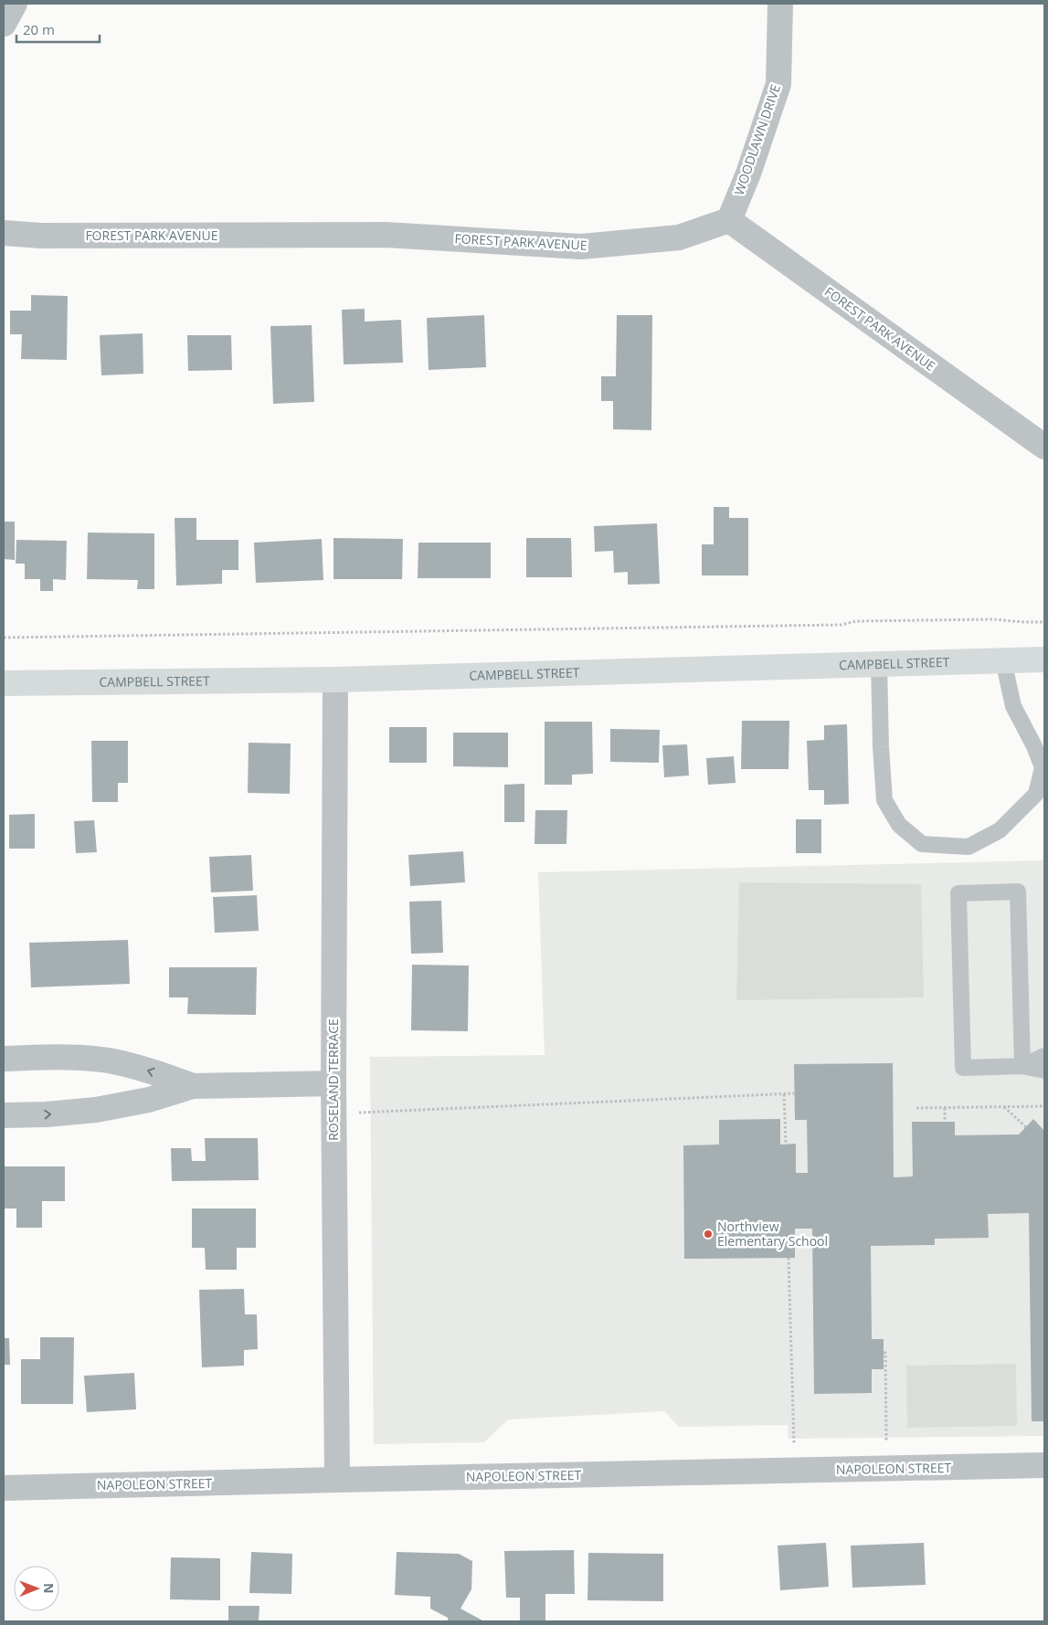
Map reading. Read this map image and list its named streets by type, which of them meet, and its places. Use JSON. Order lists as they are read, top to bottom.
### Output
{
  "streets": {
    "main road": ["CAMPBELL STREET"],
    "street": [
      "WOODLAWN DRIVE",
      "FOREST PARK AVENUE",
      "ROSELAND TERRACE",
      "NAPOLEON STREET"
    ]
  },
  "crossings": [
    ["WOODLAWN DRIVE", "FOREST PARK AVENUE"],
    ["CAMPBELL STREET", "ROSELAND TERRACE"],
    ["ROSELAND TERRACE", "NAPOLEON STREET"]
  ],
  "places": ["Northview Elementary School"],
  "scale_bar": "20 m",
  "north": "right"
}
